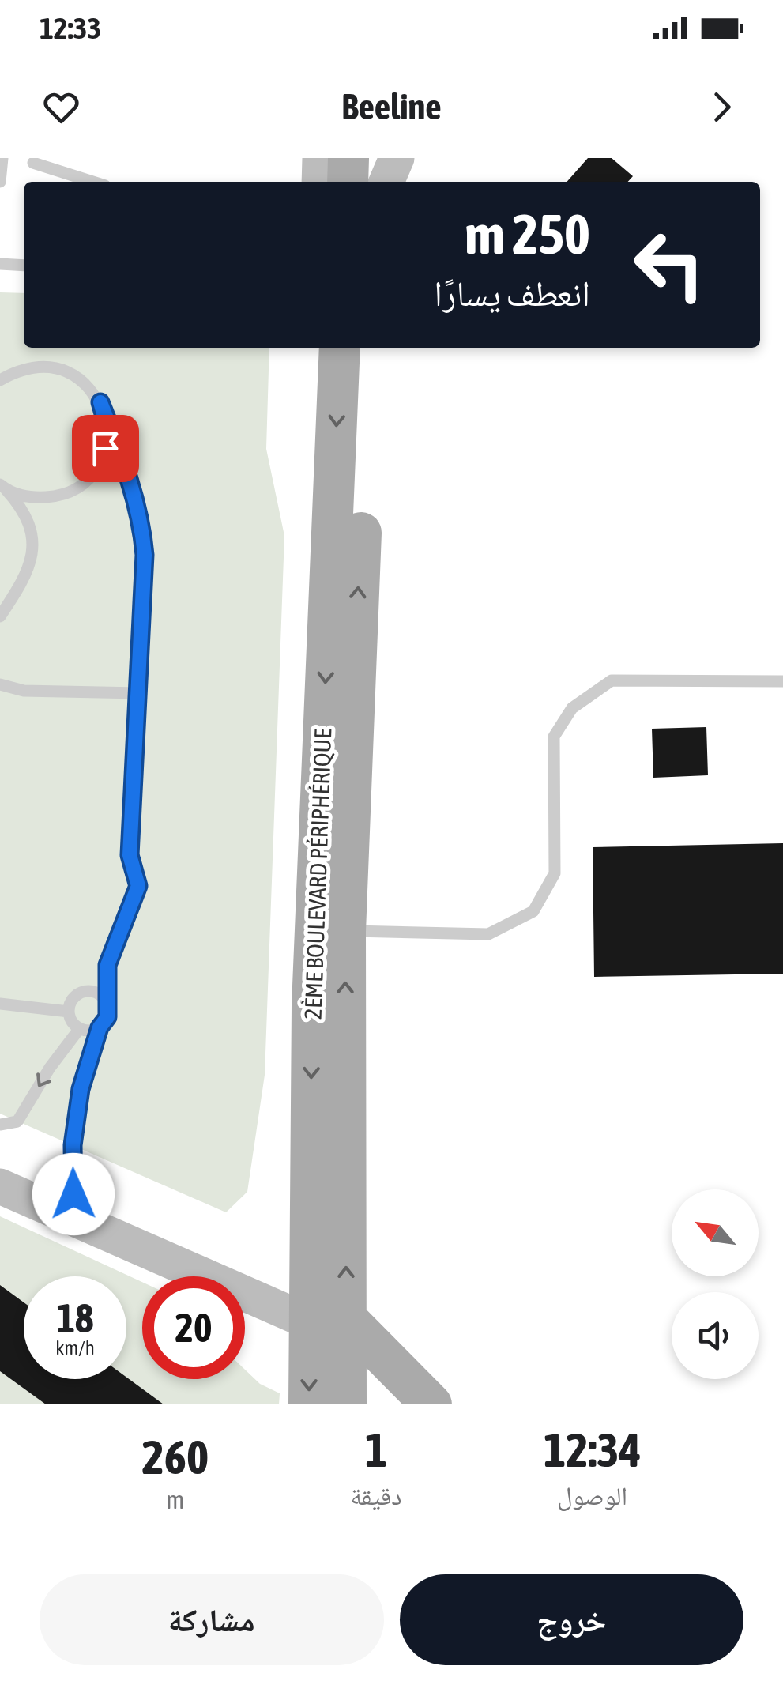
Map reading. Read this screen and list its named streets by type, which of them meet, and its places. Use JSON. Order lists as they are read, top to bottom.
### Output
{
  "streets": {
    "main road": ["2ÈME BOULEVARD PÉRIPHÉRIQUE"]
  },
  "north": "top left",
  "page": {
    "status": "12:33",
    "header": "Beeline",
    "turn": ["250 m", "انعطف يسارًا"],
    "speed": "18 km/h",
    "limit": "20",
    "eta": [
      "12:34",
      "الوصول",
      "1",
      "دقيقة",
      "260",
      "m"
    ],
    "buttons": ["خروج", "مشاركة"]
  }
}
